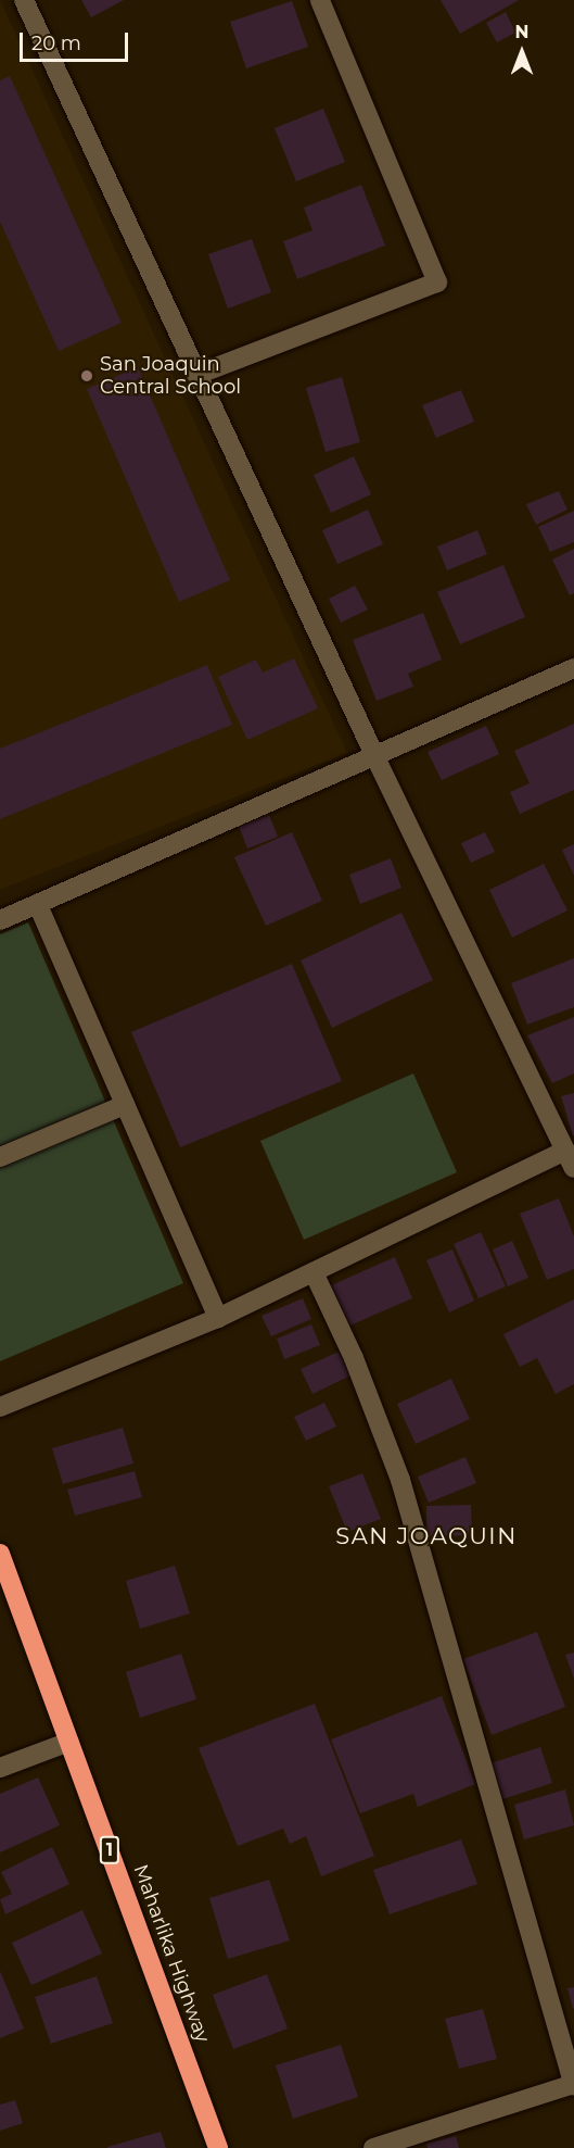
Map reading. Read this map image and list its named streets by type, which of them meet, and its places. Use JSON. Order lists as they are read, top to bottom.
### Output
{
  "streets": {
    "highway": ["1", "Maharlika Highway"]
  },
  "districts": ["SAN JOAQUIN"],
  "places": ["San Joaquin Central School"],
  "scale_bar": "20 m",
  "north": "top"
}
